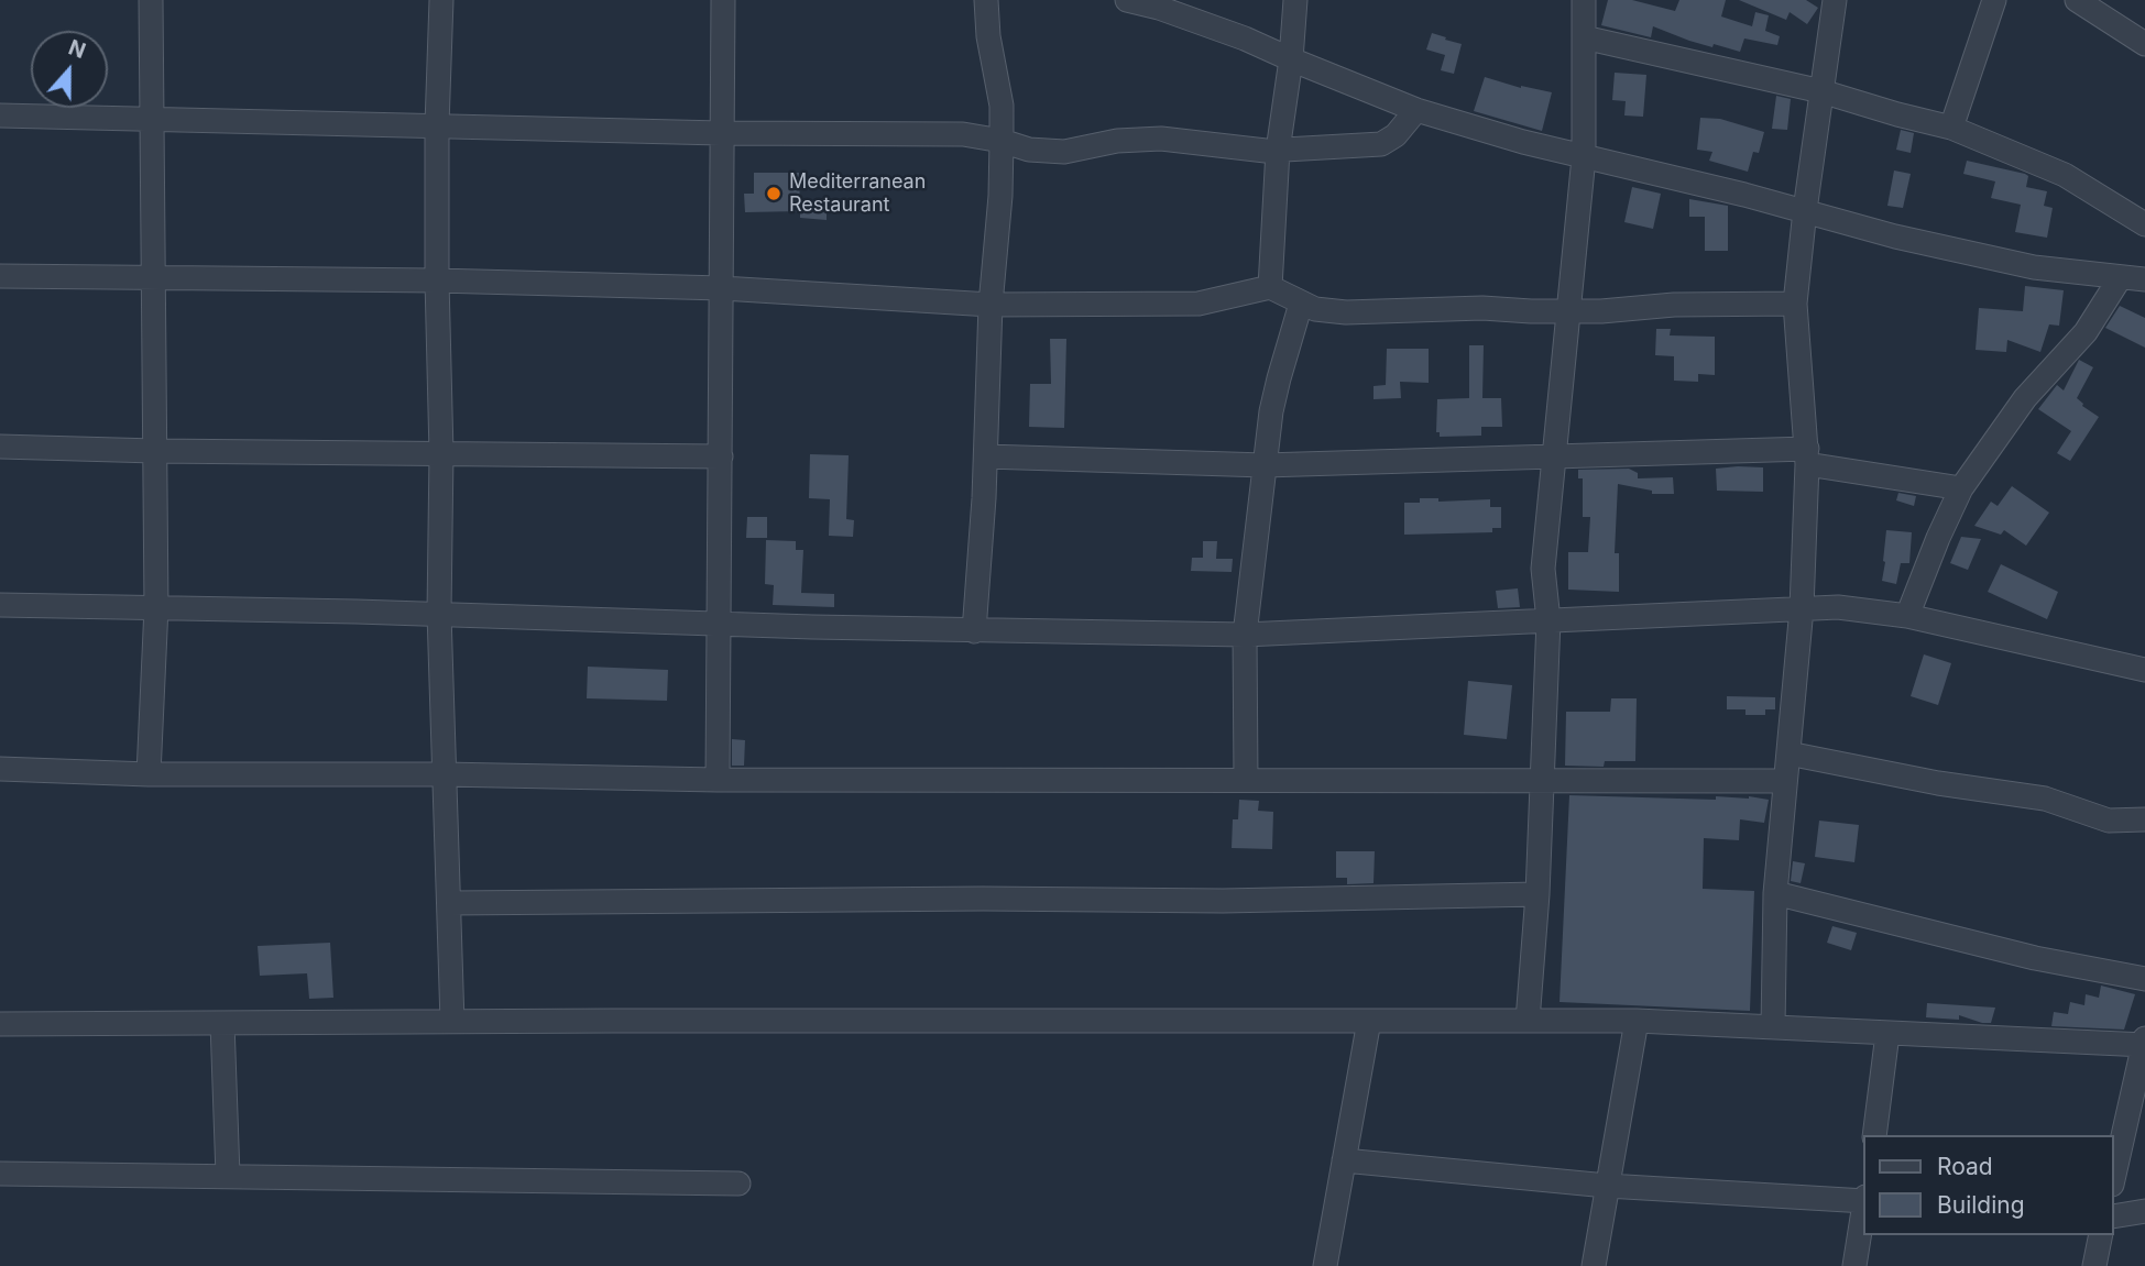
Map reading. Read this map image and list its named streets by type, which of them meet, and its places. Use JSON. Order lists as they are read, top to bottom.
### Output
{
  "places": ["Mediterranean Restaurant"],
  "legend": ["Road", "Building"],
  "north": "top"
}
